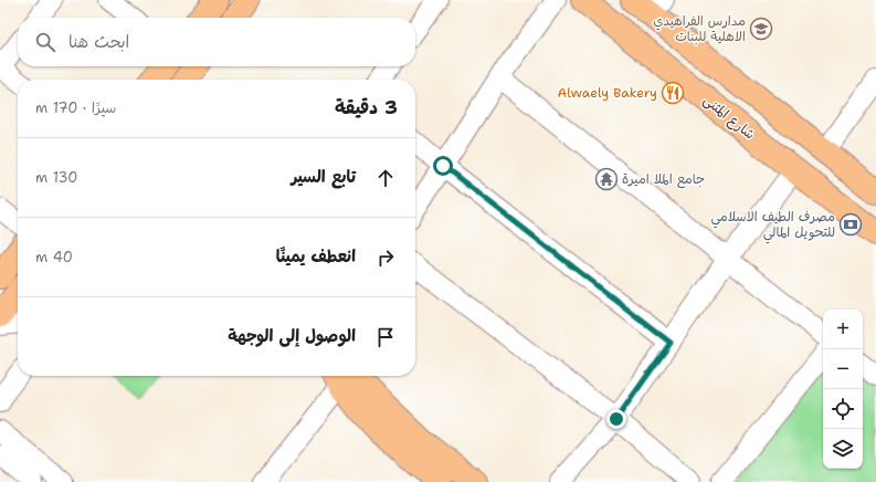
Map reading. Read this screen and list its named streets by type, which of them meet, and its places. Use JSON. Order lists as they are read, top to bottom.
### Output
{
  "streets": {
    "main road": ["شارع المثنى"]
  },
  "places": {
    "school or university": ["مدارس الفراهيدي الاهلية للبنات"],
    "restaurant": ["Alwaely Bakery"],
    "temple": ["جامع الملا اميرة"],
    "bank": ["مصرف الطيف الاسلامي للتحويل المالي"]
  },
  "page": {
    "search": "ابحث هنا",
    "heading": ["3 دقيقة", "سيرًا · 170 m"],
    "list": [
      ["تابع السير", "130 m"],
      ["انعطف يمينًا", "40 m"],
      "الوصول إلى الوجهة"
    ],
    "map_buttons": ["+", "−"]
  }
}
